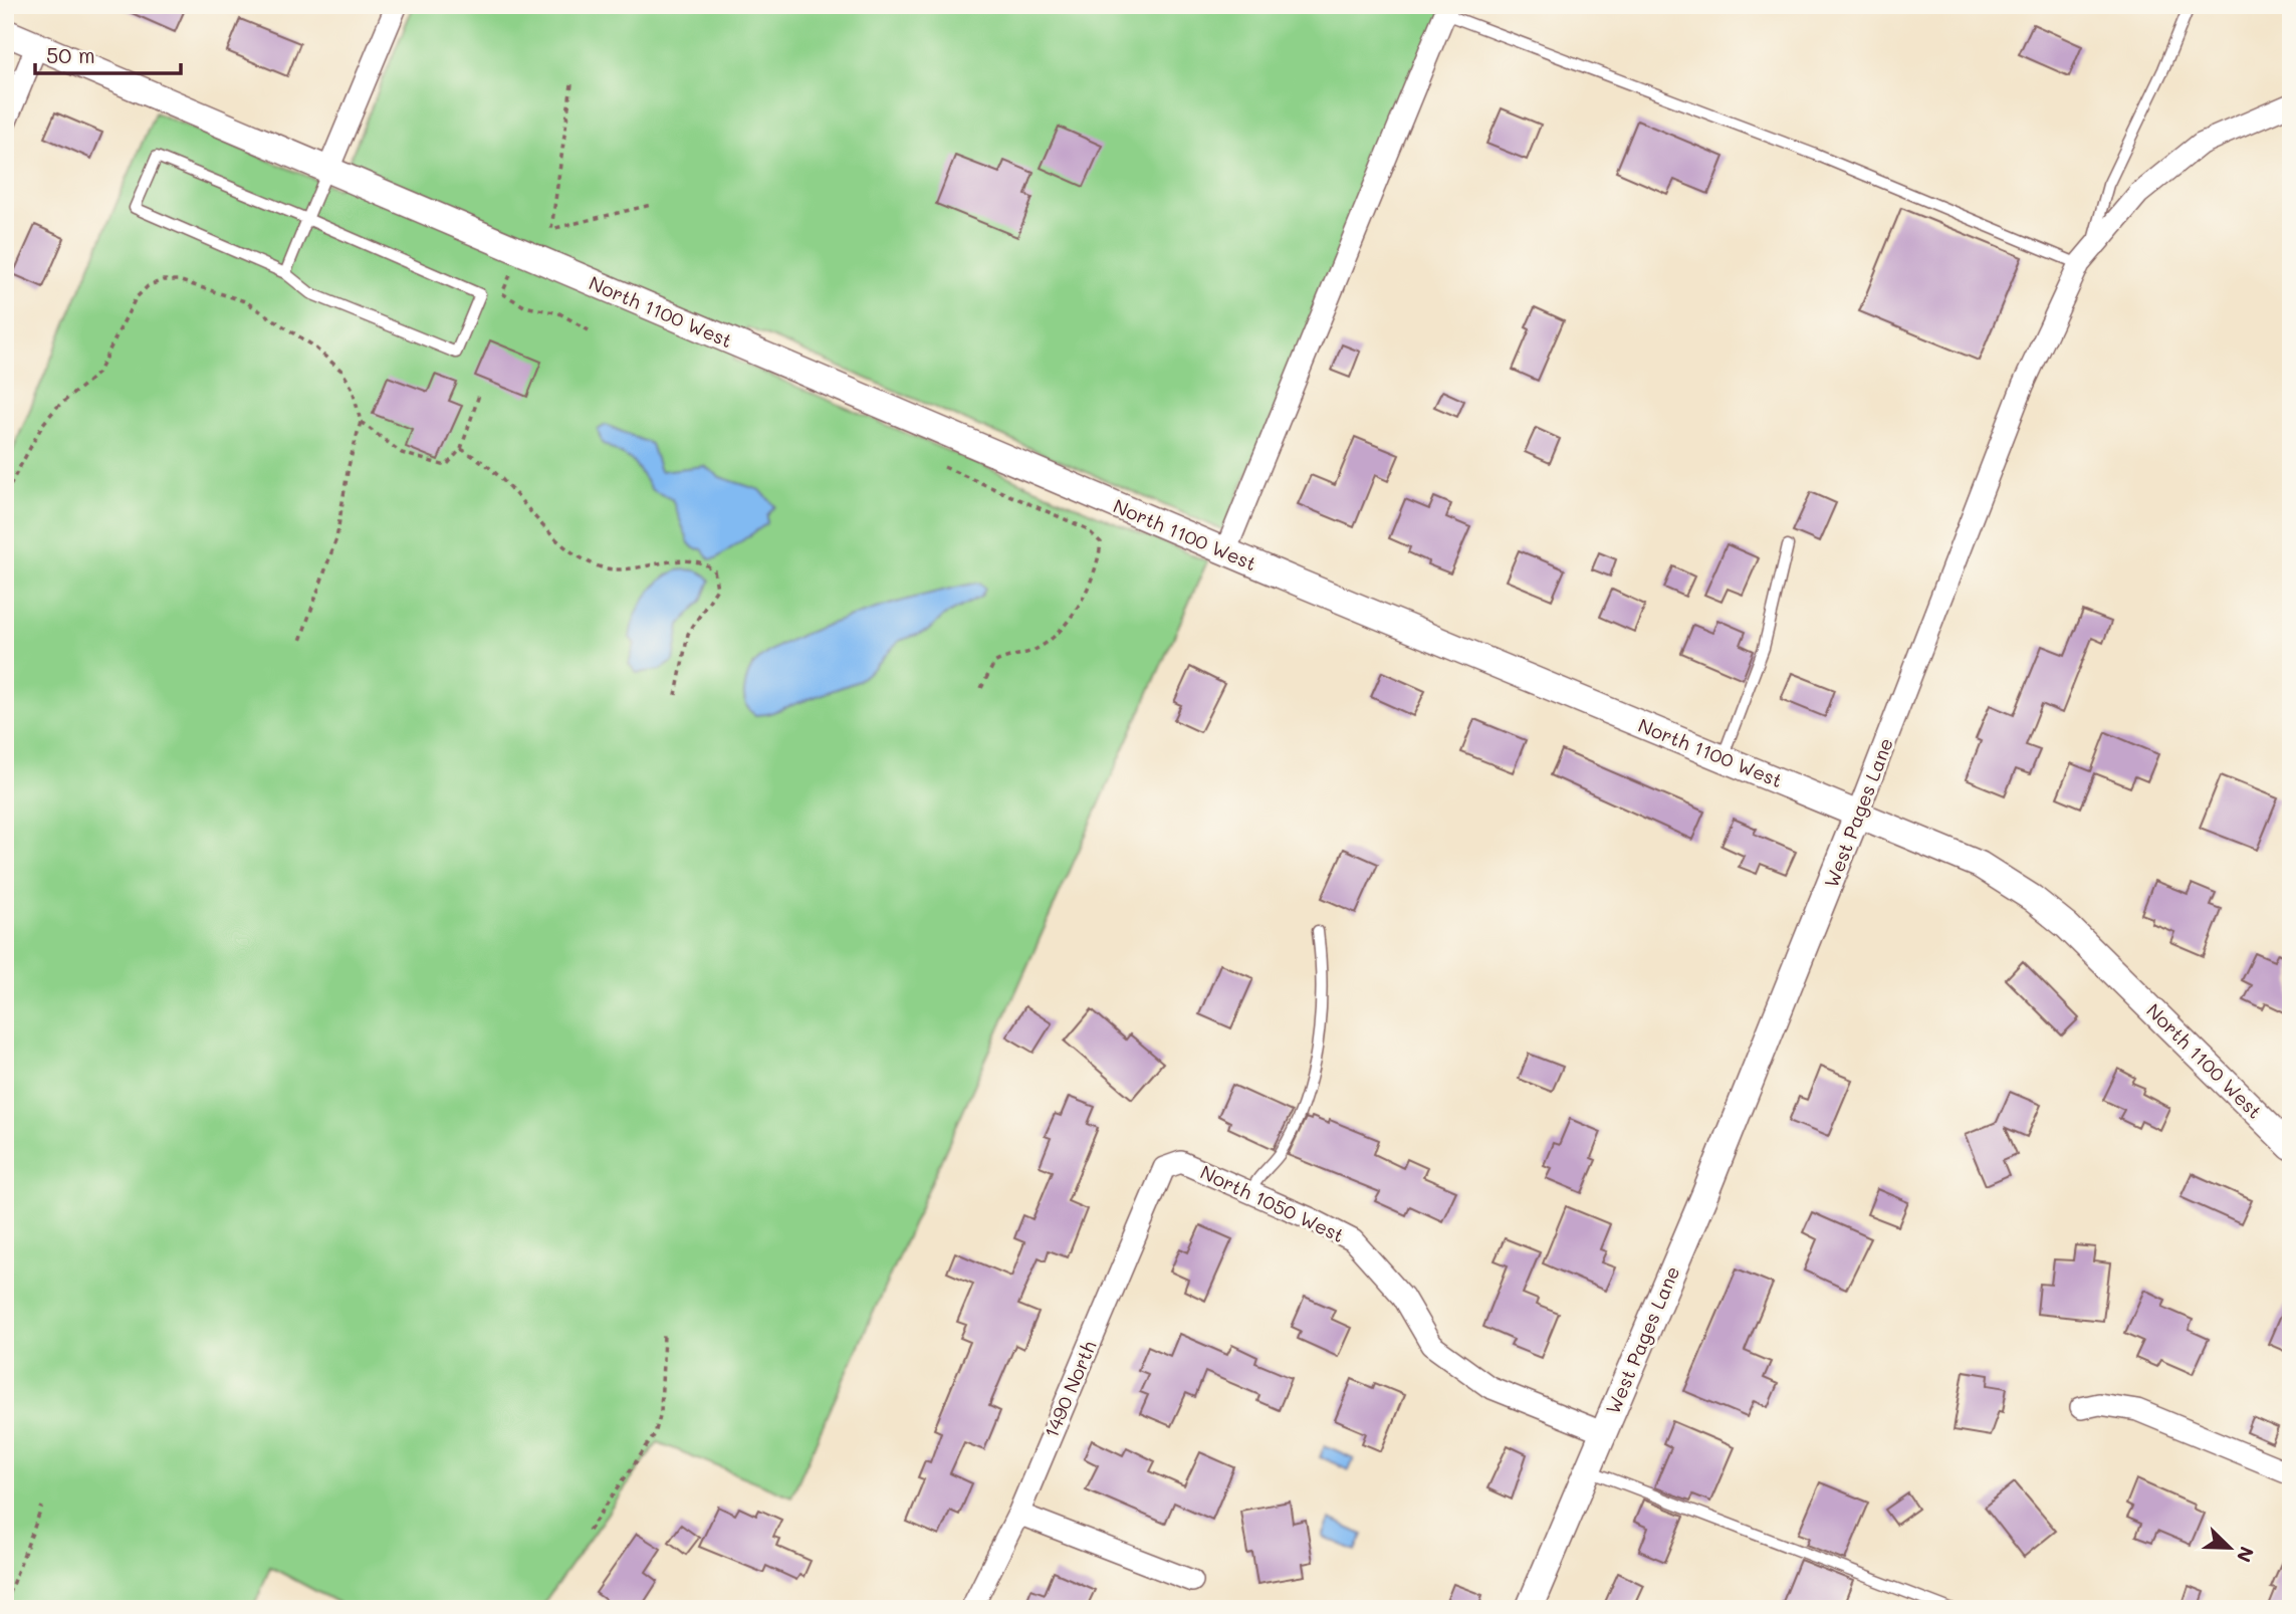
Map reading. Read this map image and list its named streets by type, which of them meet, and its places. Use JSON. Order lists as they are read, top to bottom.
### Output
{
  "streets": {
    "street": [
      "North 1100 West",
      "West Pages Lane",
      "North 1050 West",
      "1490 North"
    ]
  },
  "crossings": [
    ["North 1100 West", "West Pages Lane"],
    ["West Pages Lane", "North 1050 West"],
    ["North 1050 West", "1490 North"]
  ],
  "scale_bar": "50 m",
  "north": "bottom right"
}
